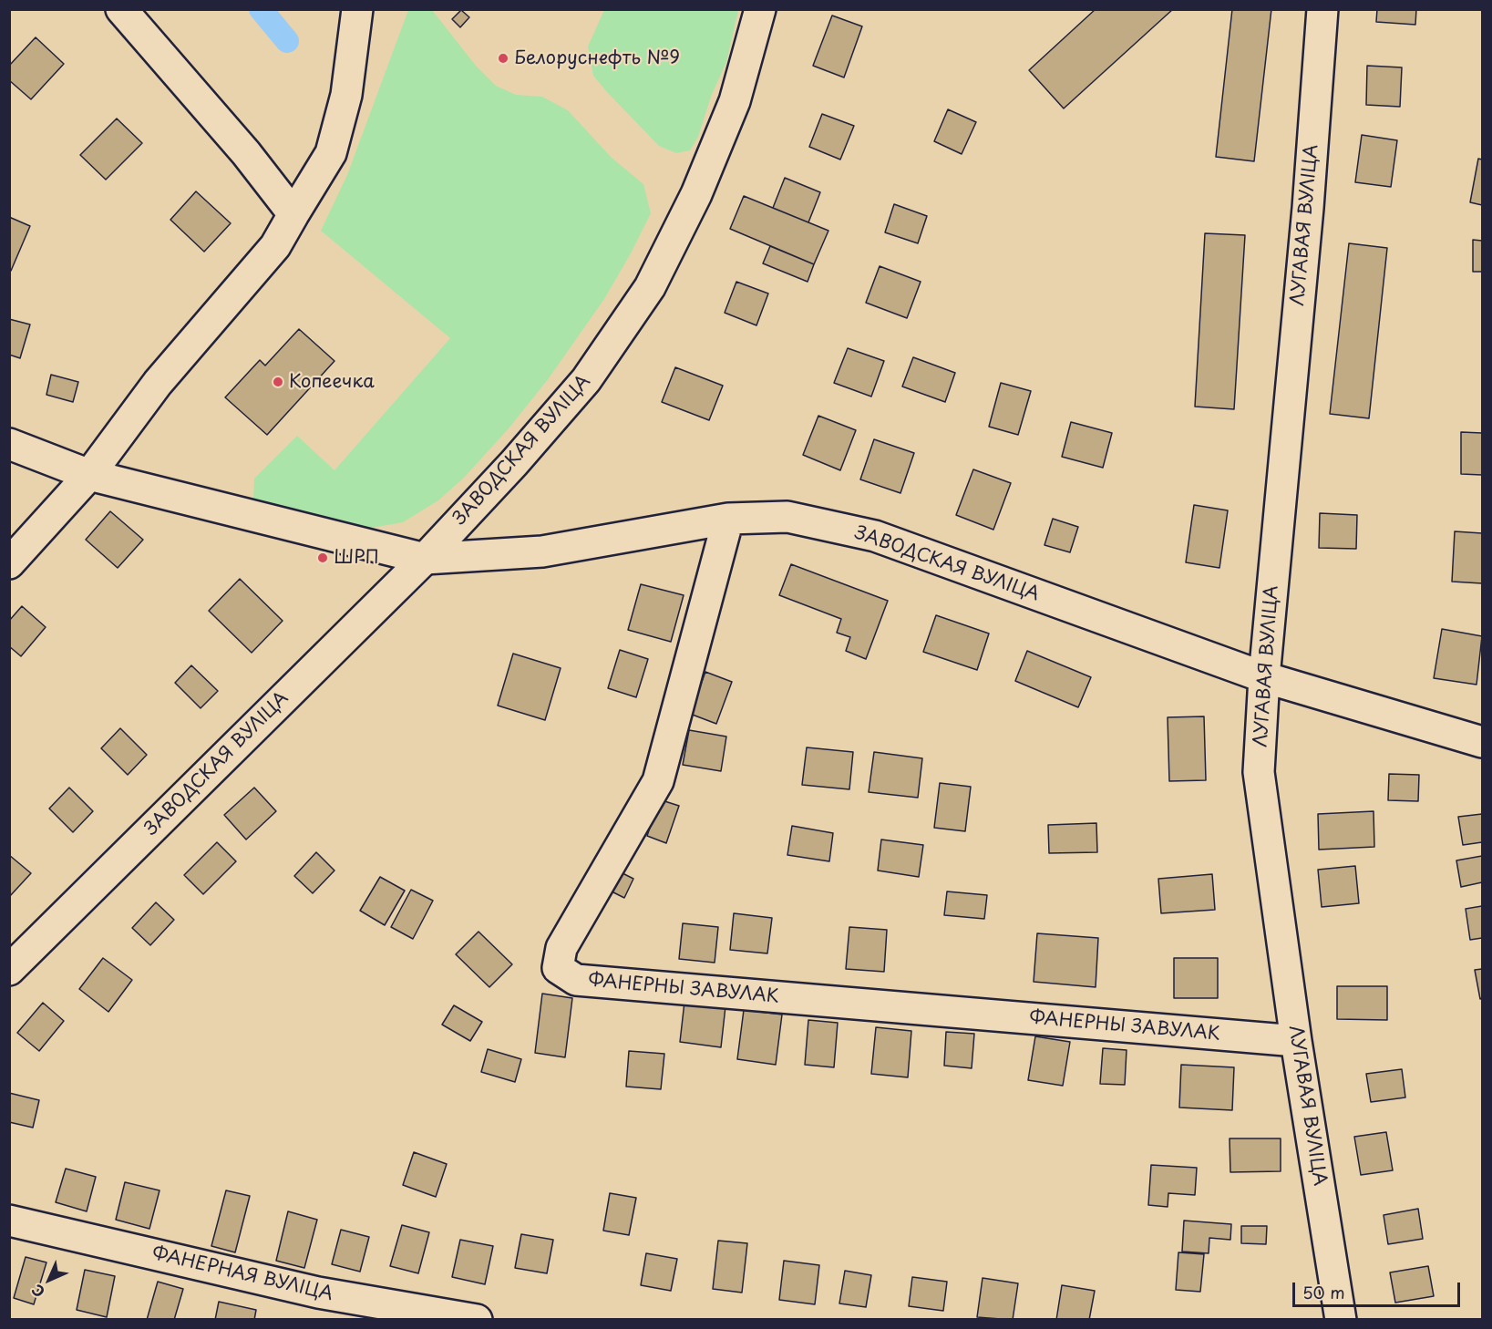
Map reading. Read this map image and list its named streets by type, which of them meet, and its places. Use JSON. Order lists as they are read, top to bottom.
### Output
{
  "streets": {
    "street": [
      "ЛУГАВАЯ ВУЛІЦА",
      "ЗАВОДСКАЯ ВУЛІЦА",
      "ФАНЕРНЫ ЗАВУЛАК",
      "ФАНЕРНАЯ ВУЛІЦА"
    ]
  },
  "crossings": [
    ["ЛУГАВАЯ ВУЛІЦА", "ЗАВОДСКАЯ ВУЛІЦА"],
    ["ЛУГАВАЯ ВУЛІЦА", "ФАНЕРНЫ ЗАВУЛАК"],
    ["ЗАВОДСКАЯ ВУЛІЦА", "ФАНЕРНЫ ЗАВУЛАК"]
  ],
  "places": ["Белоруснефть №9", "Копеечка", "ШРП"],
  "scale_bar": "50 m",
  "north": "bottom left"
}
